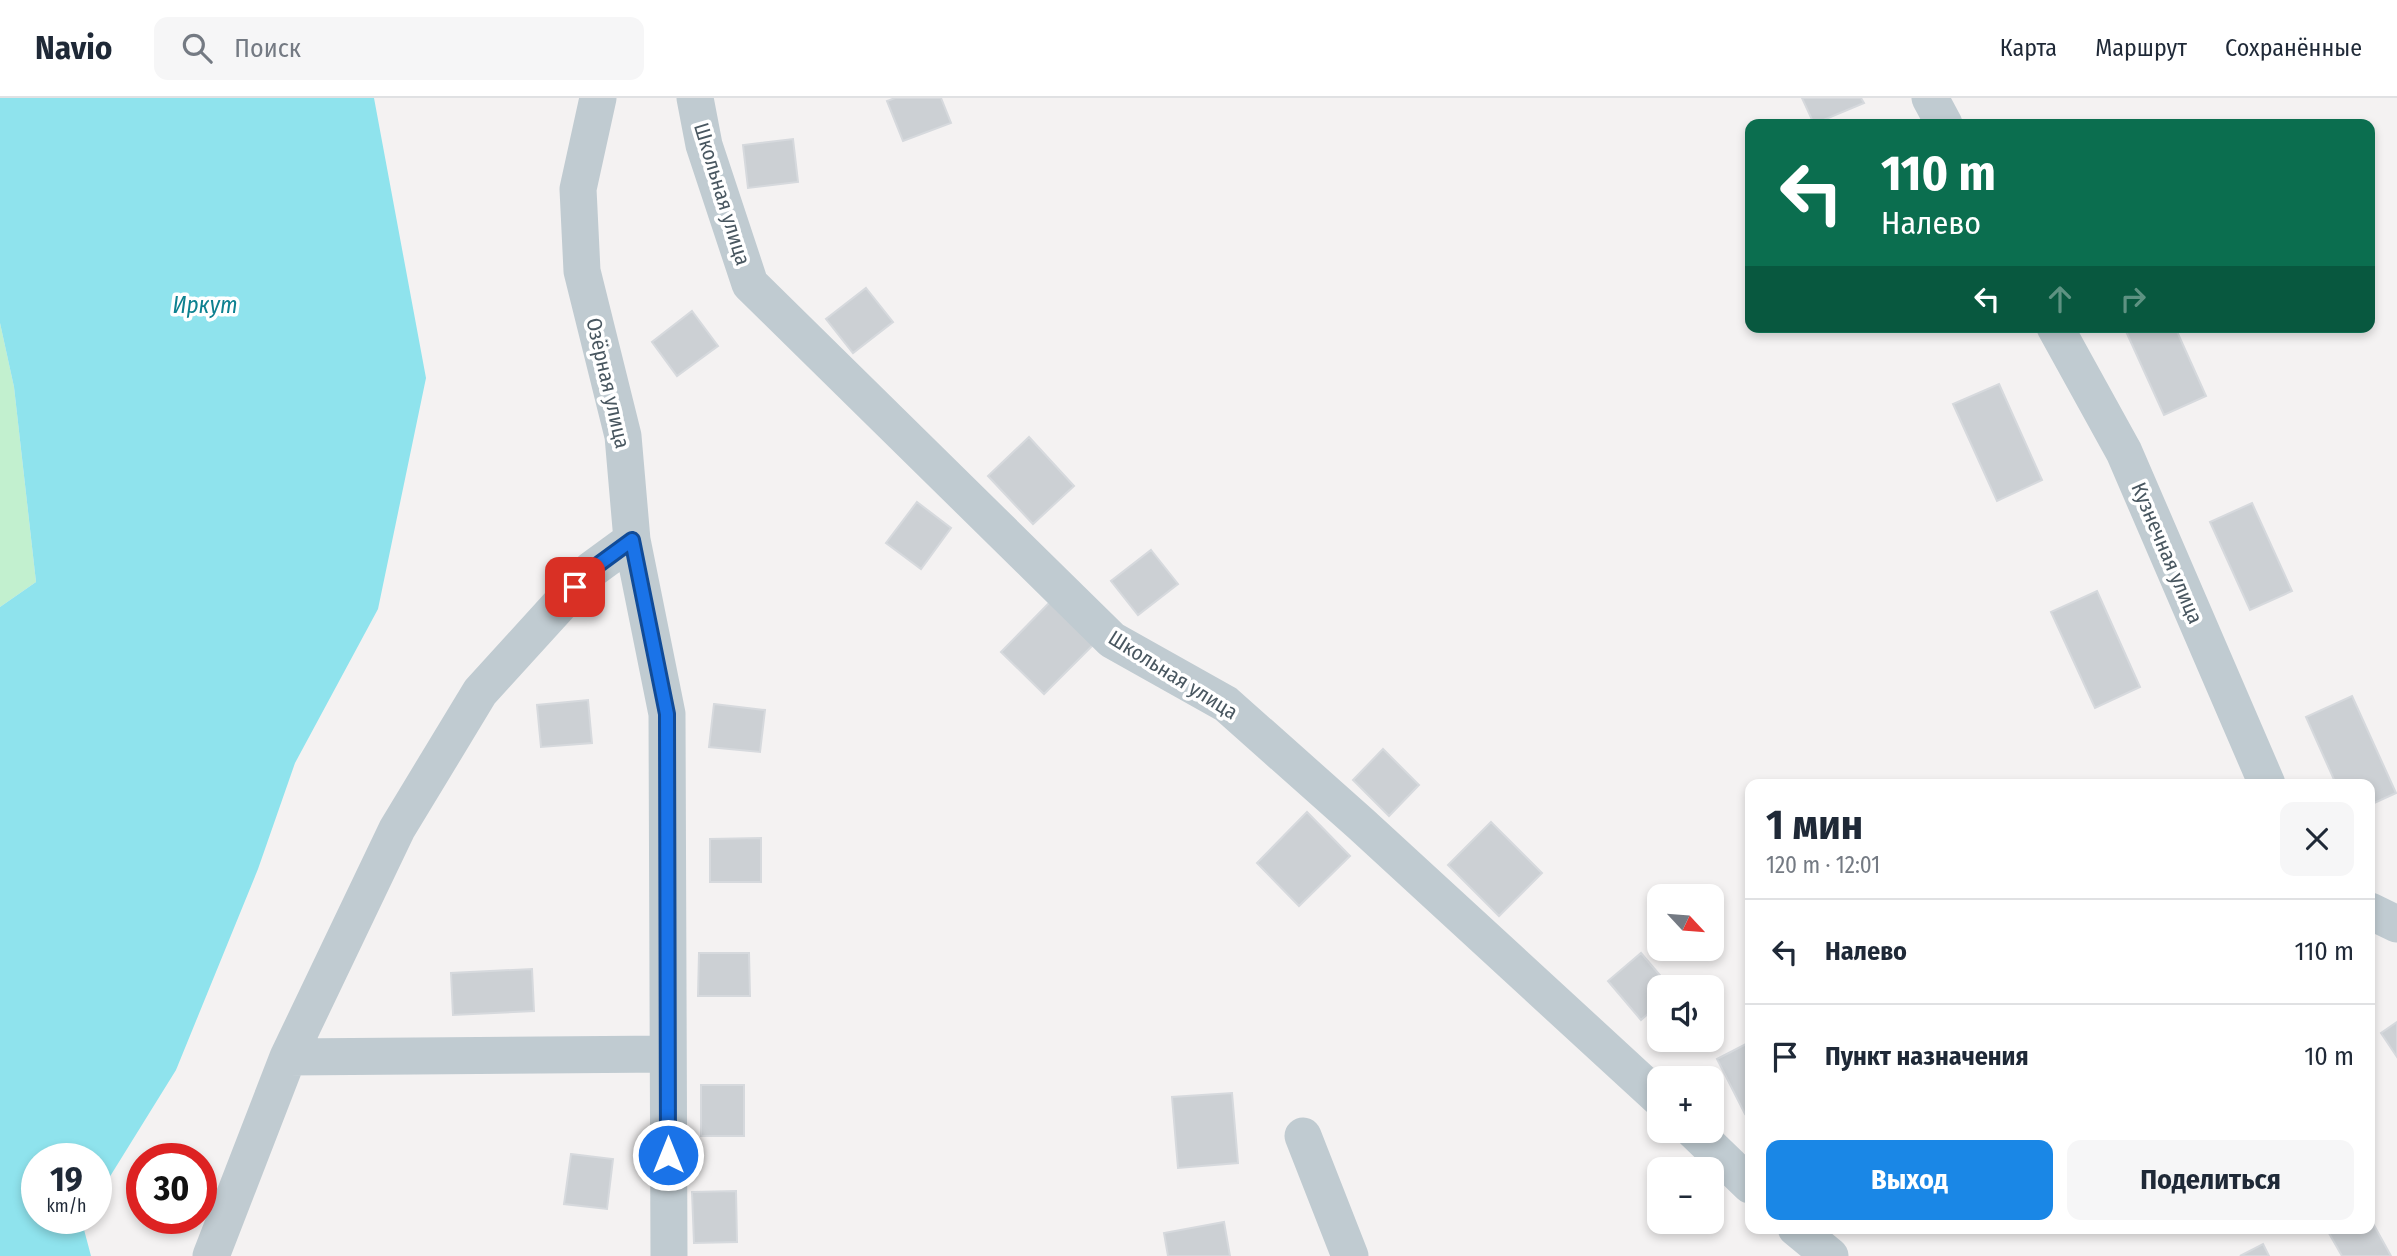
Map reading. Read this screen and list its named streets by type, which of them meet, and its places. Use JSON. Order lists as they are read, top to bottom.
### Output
{
  "streets": {
    "street": ["Школьная улица", "Озёрная улица", "Кузнечная улица"]
  },
  "water": ["Иркут"],
  "north": "bottom right",
  "page": {
    "header": "Navio",
    "search": "Поиск",
    "nav": ["Карта", "Маршрут", "Сохранённые"],
    "turn": ["110 m", "Налево"],
    "heading": ["1 мин", "120 m · 12:01"],
    "map_buttons": ["+", "−"],
    "list": [
      {
        "name": "Налево",
        "value": "110 m"
      },
      {
        "name": "Пункт назначения",
        "value": "10 m"
      }
    ],
    "buttons": ["Выход", "Поделиться"],
    "speed": "19 km/h",
    "limit": "30"
  }
}
